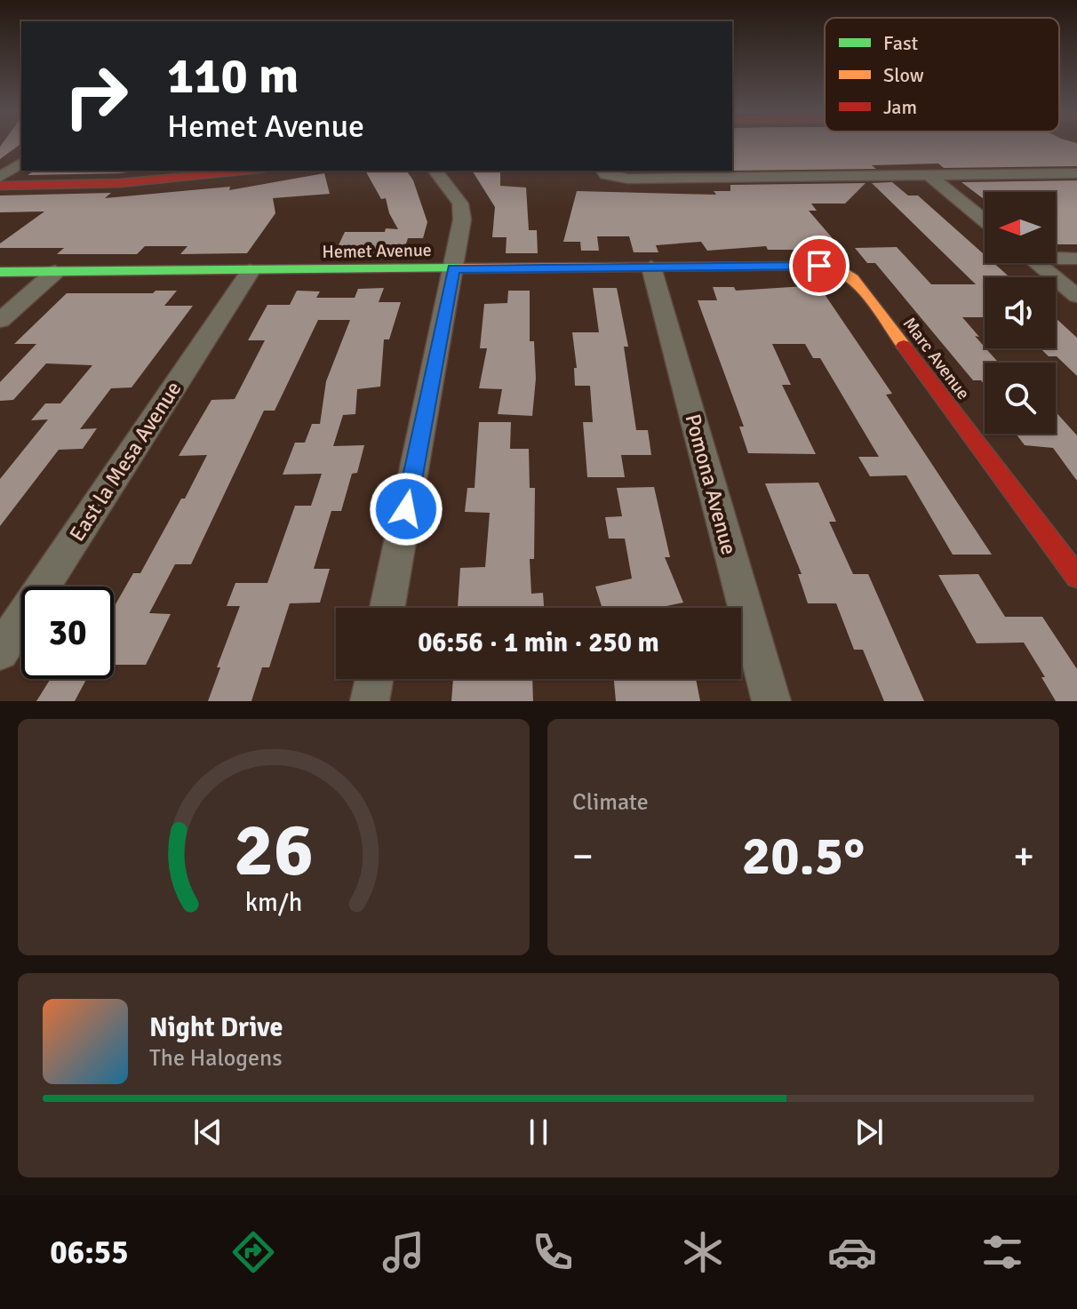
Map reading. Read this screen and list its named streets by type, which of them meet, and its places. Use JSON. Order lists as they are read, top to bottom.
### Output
{
  "streets": {
    "street": [
      "Hemet Avenue",
      "Marc Avenue",
      "East la Mesa Avenue",
      "Pomona Avenue"
    ]
  },
  "crossings": [
    ["Hemet Avenue", "Marc Avenue"],
    ["Hemet Avenue", "East la Mesa Avenue"],
    ["Hemet Avenue", "Pomona Avenue"]
  ],
  "legend": ["Fast", "Slow", "Jam"],
  "north": "left",
  "page": {
    "turn": ["110 m", "Hemet Avenue"],
    "limit": "30",
    "trip": "06:56 · 1 min · 250 m",
    "tile": "Climate",
    "heat": ["−", "20.5°", "+"],
    "song": ["Night Drive", "The Halogens"],
    "tabs": "06:55",
    "gauge": ["26", "km/h"]
  }
}
